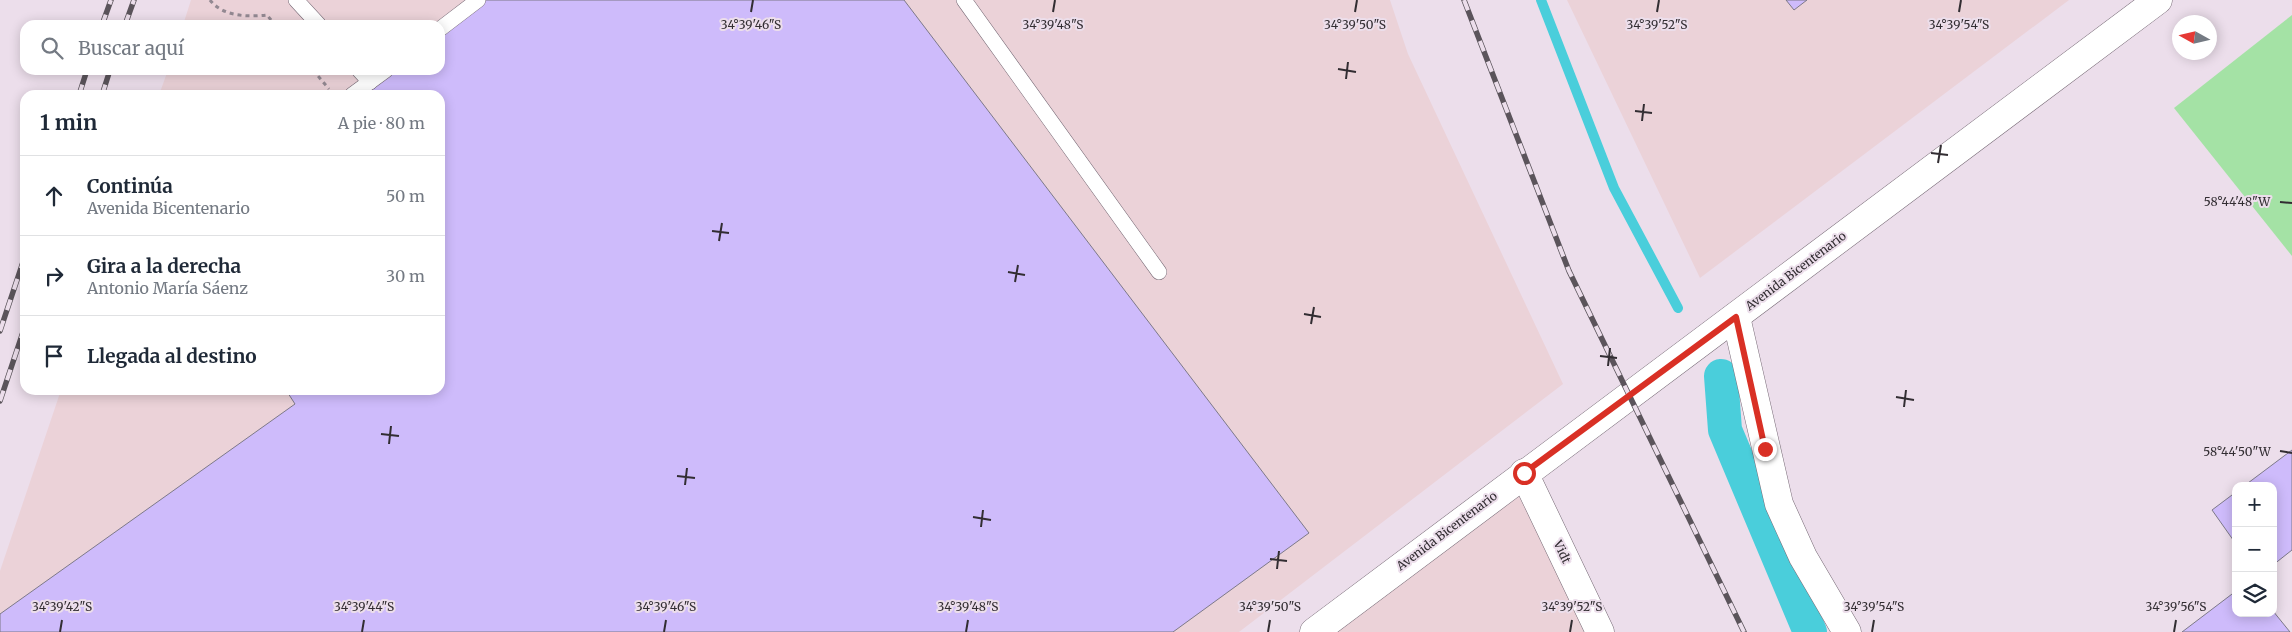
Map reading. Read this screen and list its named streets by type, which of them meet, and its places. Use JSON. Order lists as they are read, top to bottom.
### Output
{
  "streets": {
    "main road": ["Avenida Bicentenario", "Vidt"]
  },
  "crossings": [
    ["Avenida Bicentenario", "Vidt"]
  ],
  "north": "left",
  "page": {
    "search": "Buscar aquí",
    "heading": ["1 min", "A pie · 80 m"],
    "list": [
      ["Continúa", "Avenida Bicentenario", "50 m"],
      ["Gira a la derecha", "Antonio María Sáenz", "30 m"],
      "Llegada al destino"
    ],
    "map_buttons": ["+", "−"]
  },
  "coordinates": [
    "34°39'46\"S",
    "34°39'48\"S",
    "34°39'50\"S",
    "34°39'52\"S",
    "34°39'54\"S",
    "58°44'48\"W",
    "58°44'50\"W",
    "34°39'42\"S",
    "34°39'44\"S",
    "34°39'56\"S"
  ]
}
